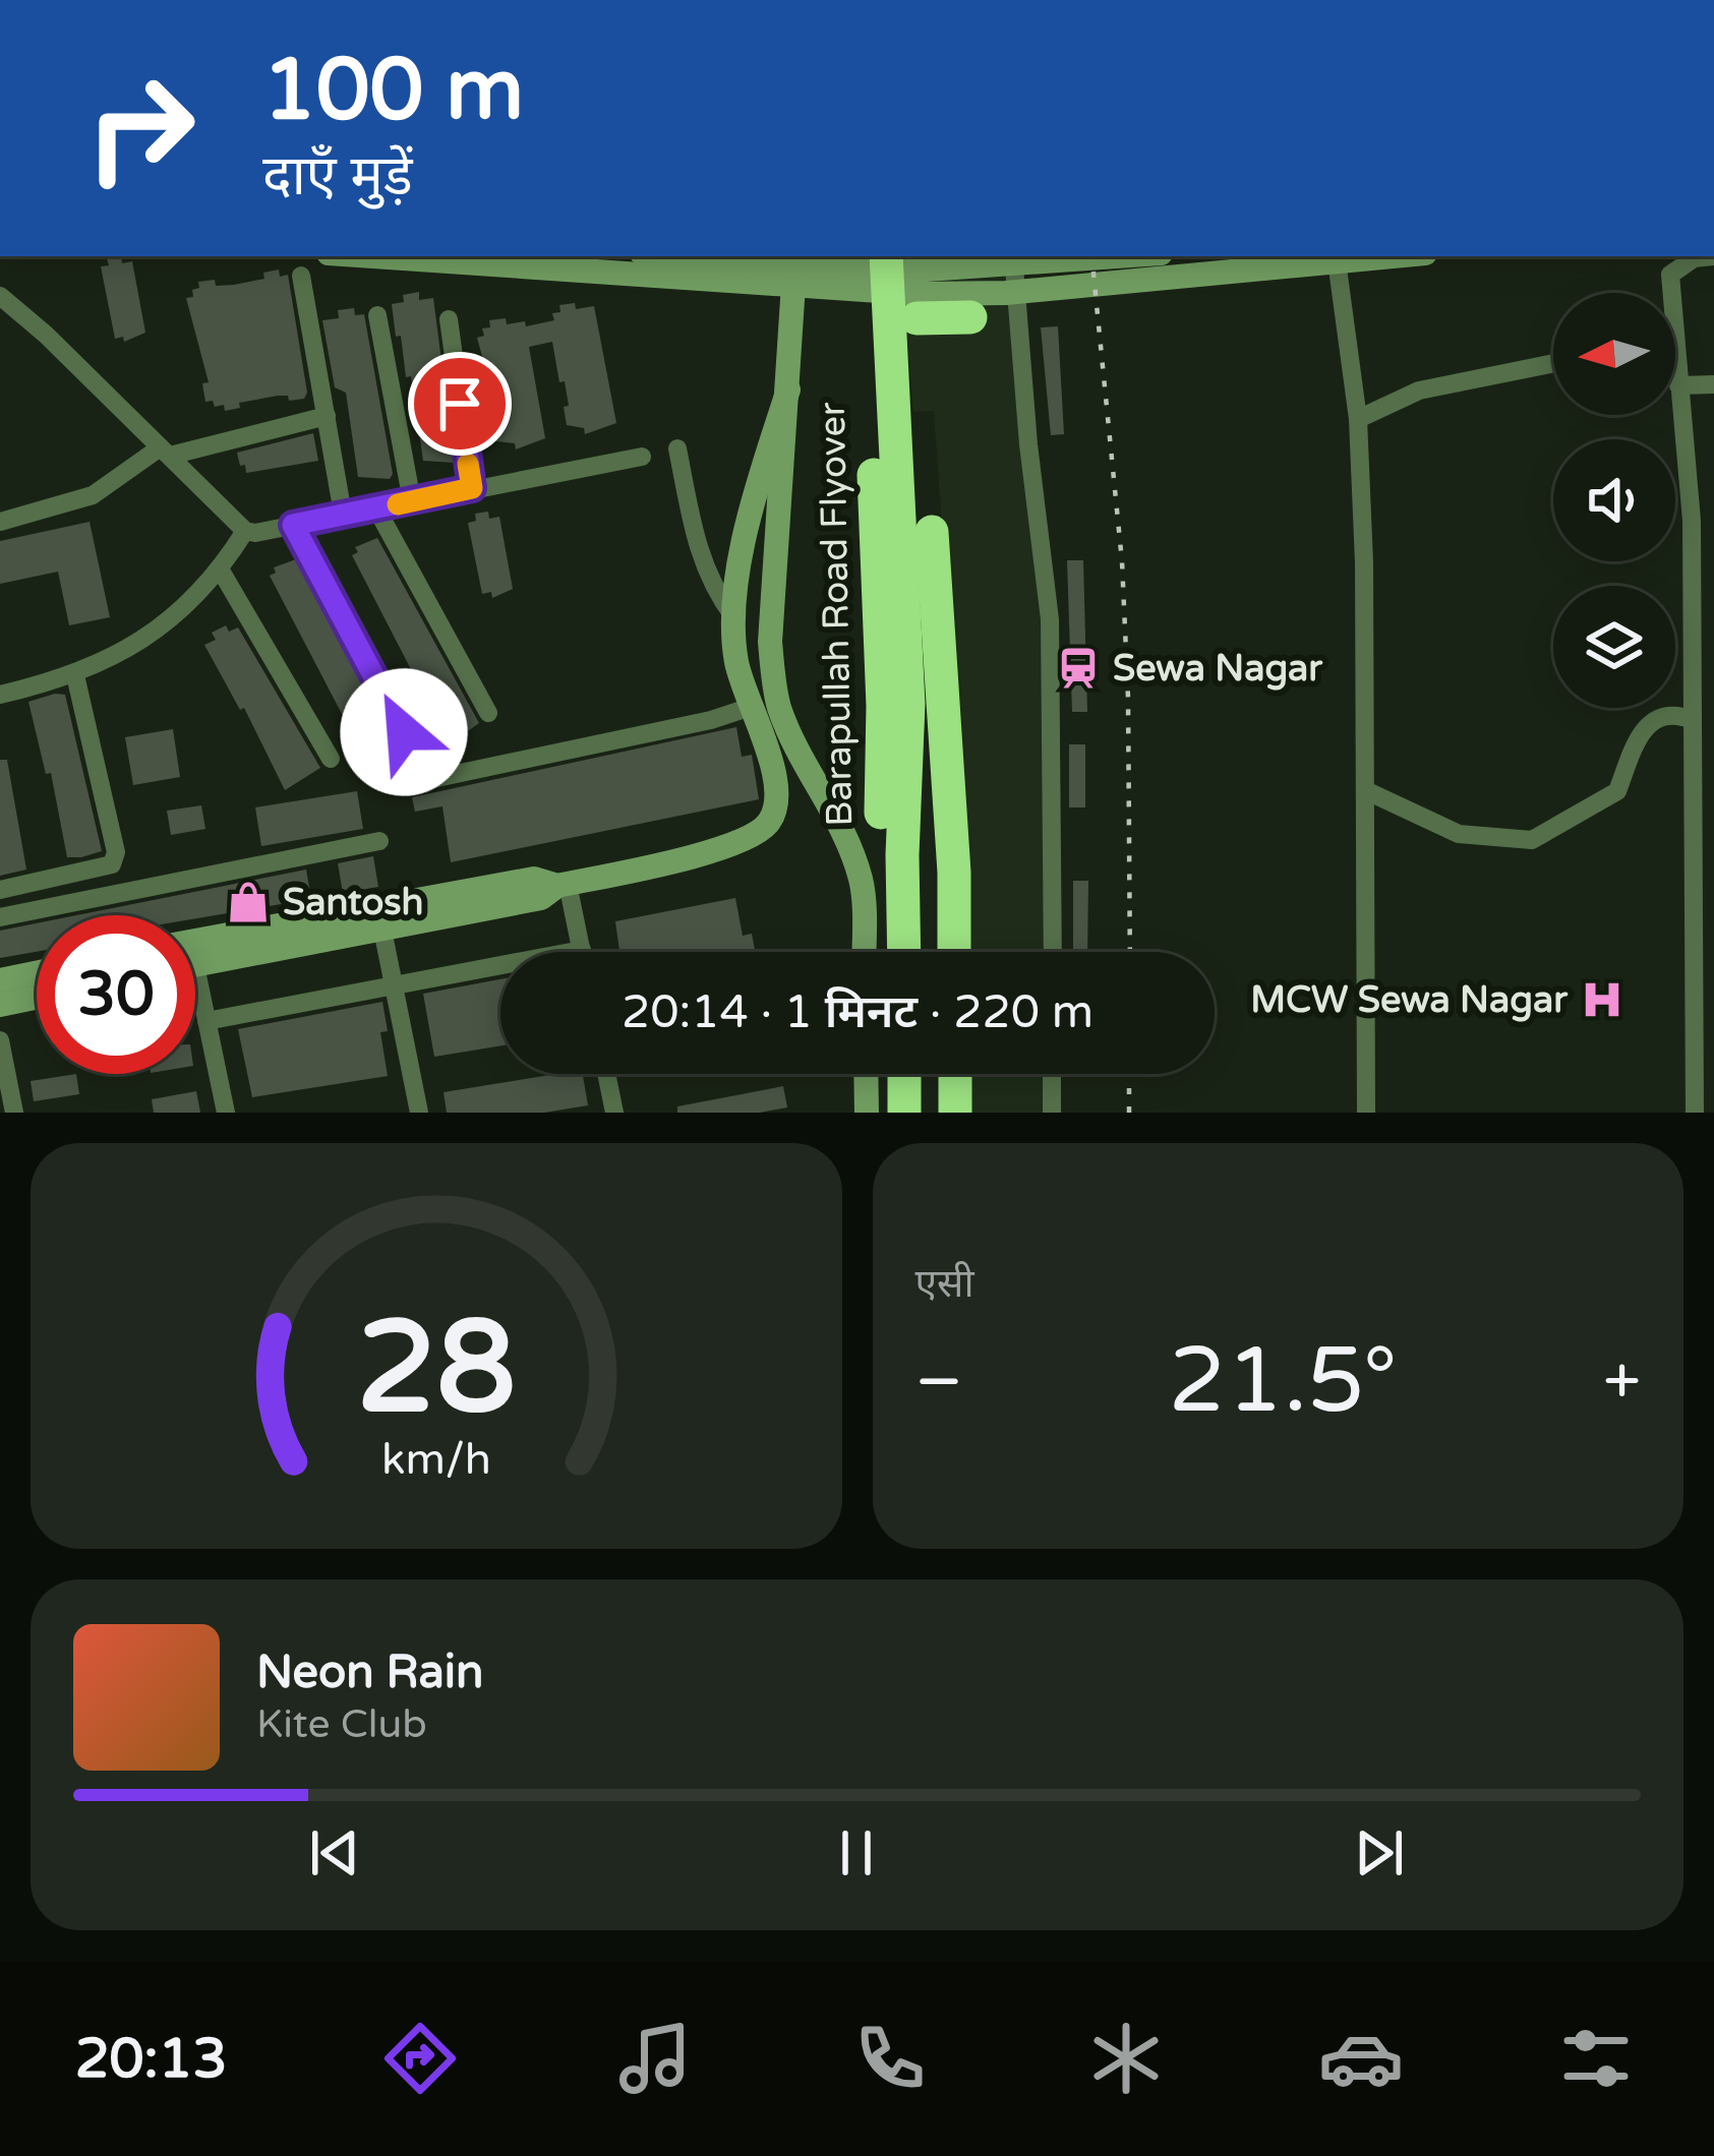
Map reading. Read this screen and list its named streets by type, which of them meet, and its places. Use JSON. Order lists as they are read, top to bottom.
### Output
{
  "streets": {
    "highway": ["Barapullah Road Flyover"]
  },
  "places": {
    "station": ["Sewa Nagar"],
    "shop": ["Santosh"],
    "hospital": ["MCW Sewa Nagar"]
  },
  "north": "left",
  "page": {
    "turn": ["100 m", "दाएँ मुड़ें"],
    "limit": "30",
    "trip": "20:14 · 1 मिनट · 220 m",
    "tile": "एसी",
    "heat": ["−", "21.5°", "+"],
    "song": ["Neon Rain", "Kite Club"],
    "tabs": "20:13",
    "gauge": ["28", "km/h"]
  }
}
